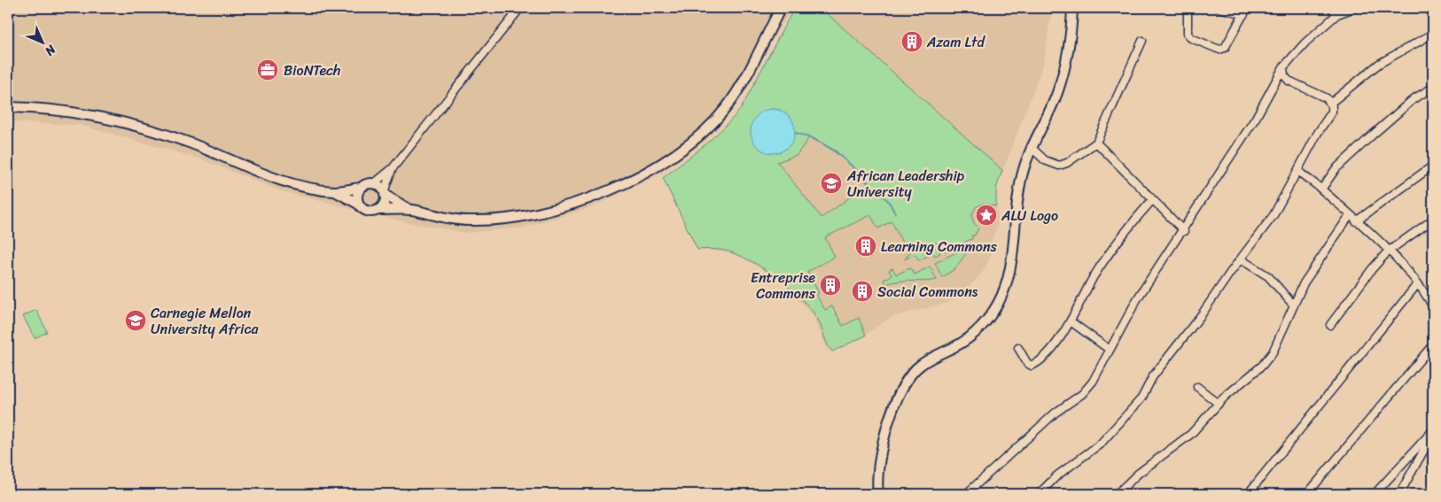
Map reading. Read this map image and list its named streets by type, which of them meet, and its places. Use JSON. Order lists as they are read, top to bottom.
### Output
{
  "places": {
    "building": [
      "Azam Ltd",
      "Learning Commons",
      "Entreprise Commons",
      "Social Commons"
    ],
    "office": ["BioNTech"],
    "school or university": ["African Leadership University", "Carnegie Mellon University Africa"],
    "place": ["ALU Logo"]
  },
  "north": "bottom right"
}
